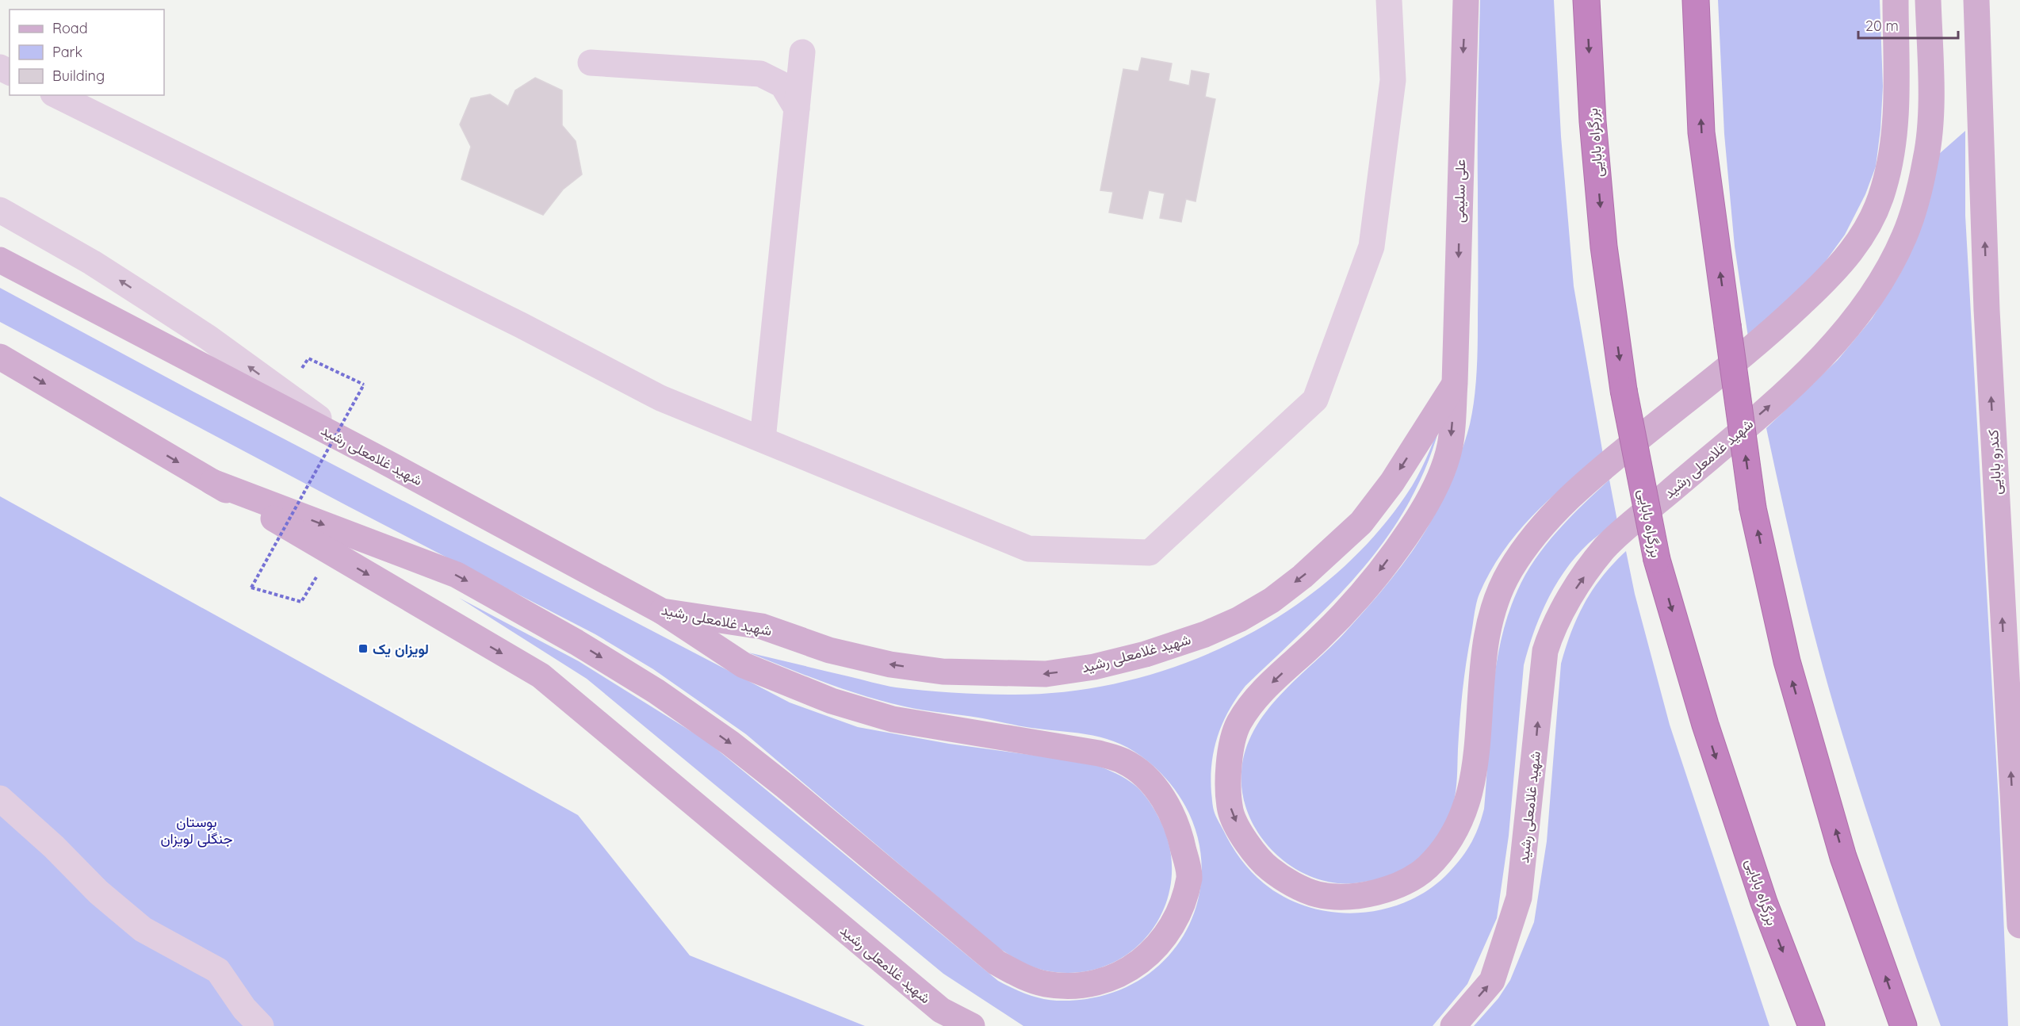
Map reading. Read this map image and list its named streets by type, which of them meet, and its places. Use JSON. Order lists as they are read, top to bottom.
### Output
{
  "streets": {
    "highway": ["بزرگراه بابایی"],
    "main road": ["علی سلیمی", "شهید غلامعلی رشید", "کندرو بابایی"]
  },
  "crossings": [
    ["علی سلیمی", "شهید غلامعلی رشید"]
  ],
  "one_way": ["کندرو بابایی"],
  "parks": ["بوستان جنگلی لویزان"],
  "places": {
    "transit": ["لویزان یک"]
  },
  "legend": ["Road", "Park", "Building"],
  "scale_bar": "20 m"
}
